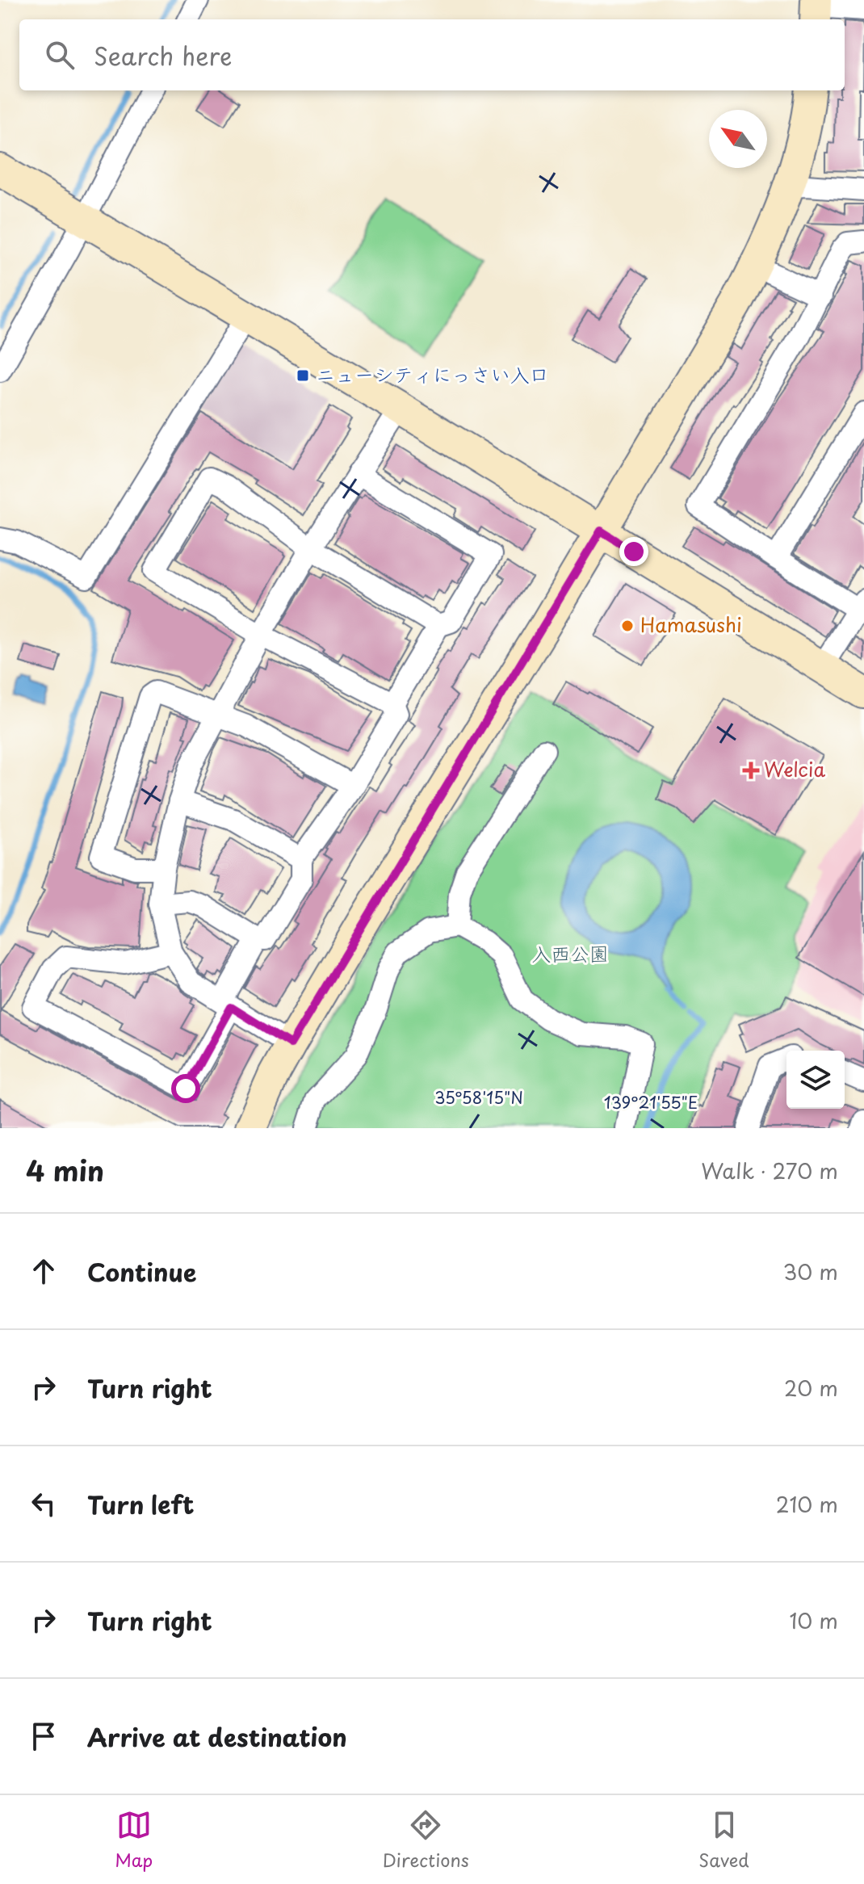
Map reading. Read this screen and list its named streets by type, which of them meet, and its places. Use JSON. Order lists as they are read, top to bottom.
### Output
{
  "parks": ["入西公園"],
  "places": {
    "transit": ["ニューシティにっさい入口"],
    "other": ["Hamasushi"],
    "health": ["Welcia"]
  },
  "north": "top left",
  "page": {
    "search": "Search here",
    "heading": ["4 min", "Walk · 270 m"],
    "list": [
      ["Continue", "30 m"],
      ["Turn right", "20 m"],
      ["Turn left", "210 m"],
      ["Turn right", "10 m"],
      "Arrive at destination"
    ],
    "nav": ["Map", "Directions", "Saved"]
  },
  "coordinates": ["35°58'15\"N", "139°21'55\"E"]
}
